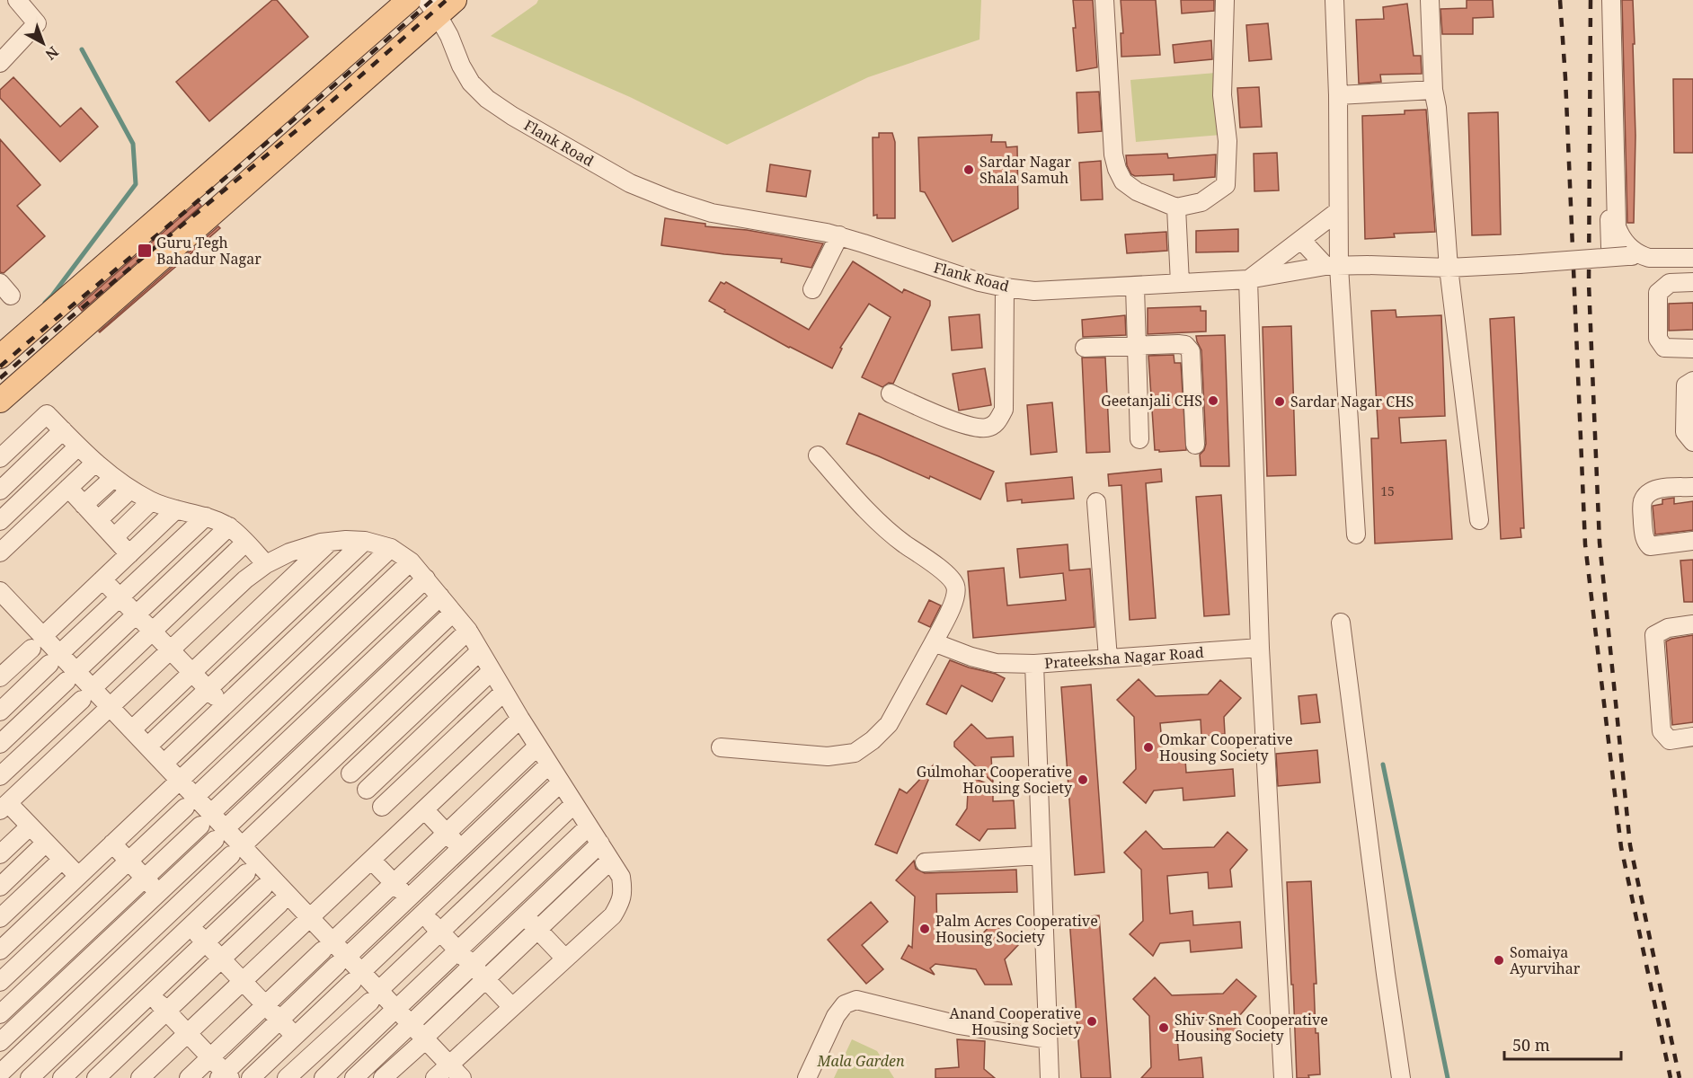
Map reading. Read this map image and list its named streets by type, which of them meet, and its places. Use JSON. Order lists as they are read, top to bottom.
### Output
{
  "streets": {
    "street": ["Flank Road", "Prateeksha Nagar Road"]
  },
  "parks": ["Mala Garden"],
  "places": {
    "other": [
      "Sardar Nagar Shala Samuh",
      "Geetanjali CHS",
      "Sardar Nagar CHS",
      "Omkar Cooperative Housing Society",
      "Gulmohar Cooperative Housing Society",
      "Palm Acres Cooperative Housing Society",
      "Somaiya Ayurvihar",
      "Anand Cooperative Housing Society",
      "Shiv Sneh Cooperative Housing Society"
    ],
    "transit": ["Guru Tegh Bahadur Nagar"]
  },
  "house_numbers": ["15"],
  "scale_bar": "50 m",
  "north": "bottom right"
}
